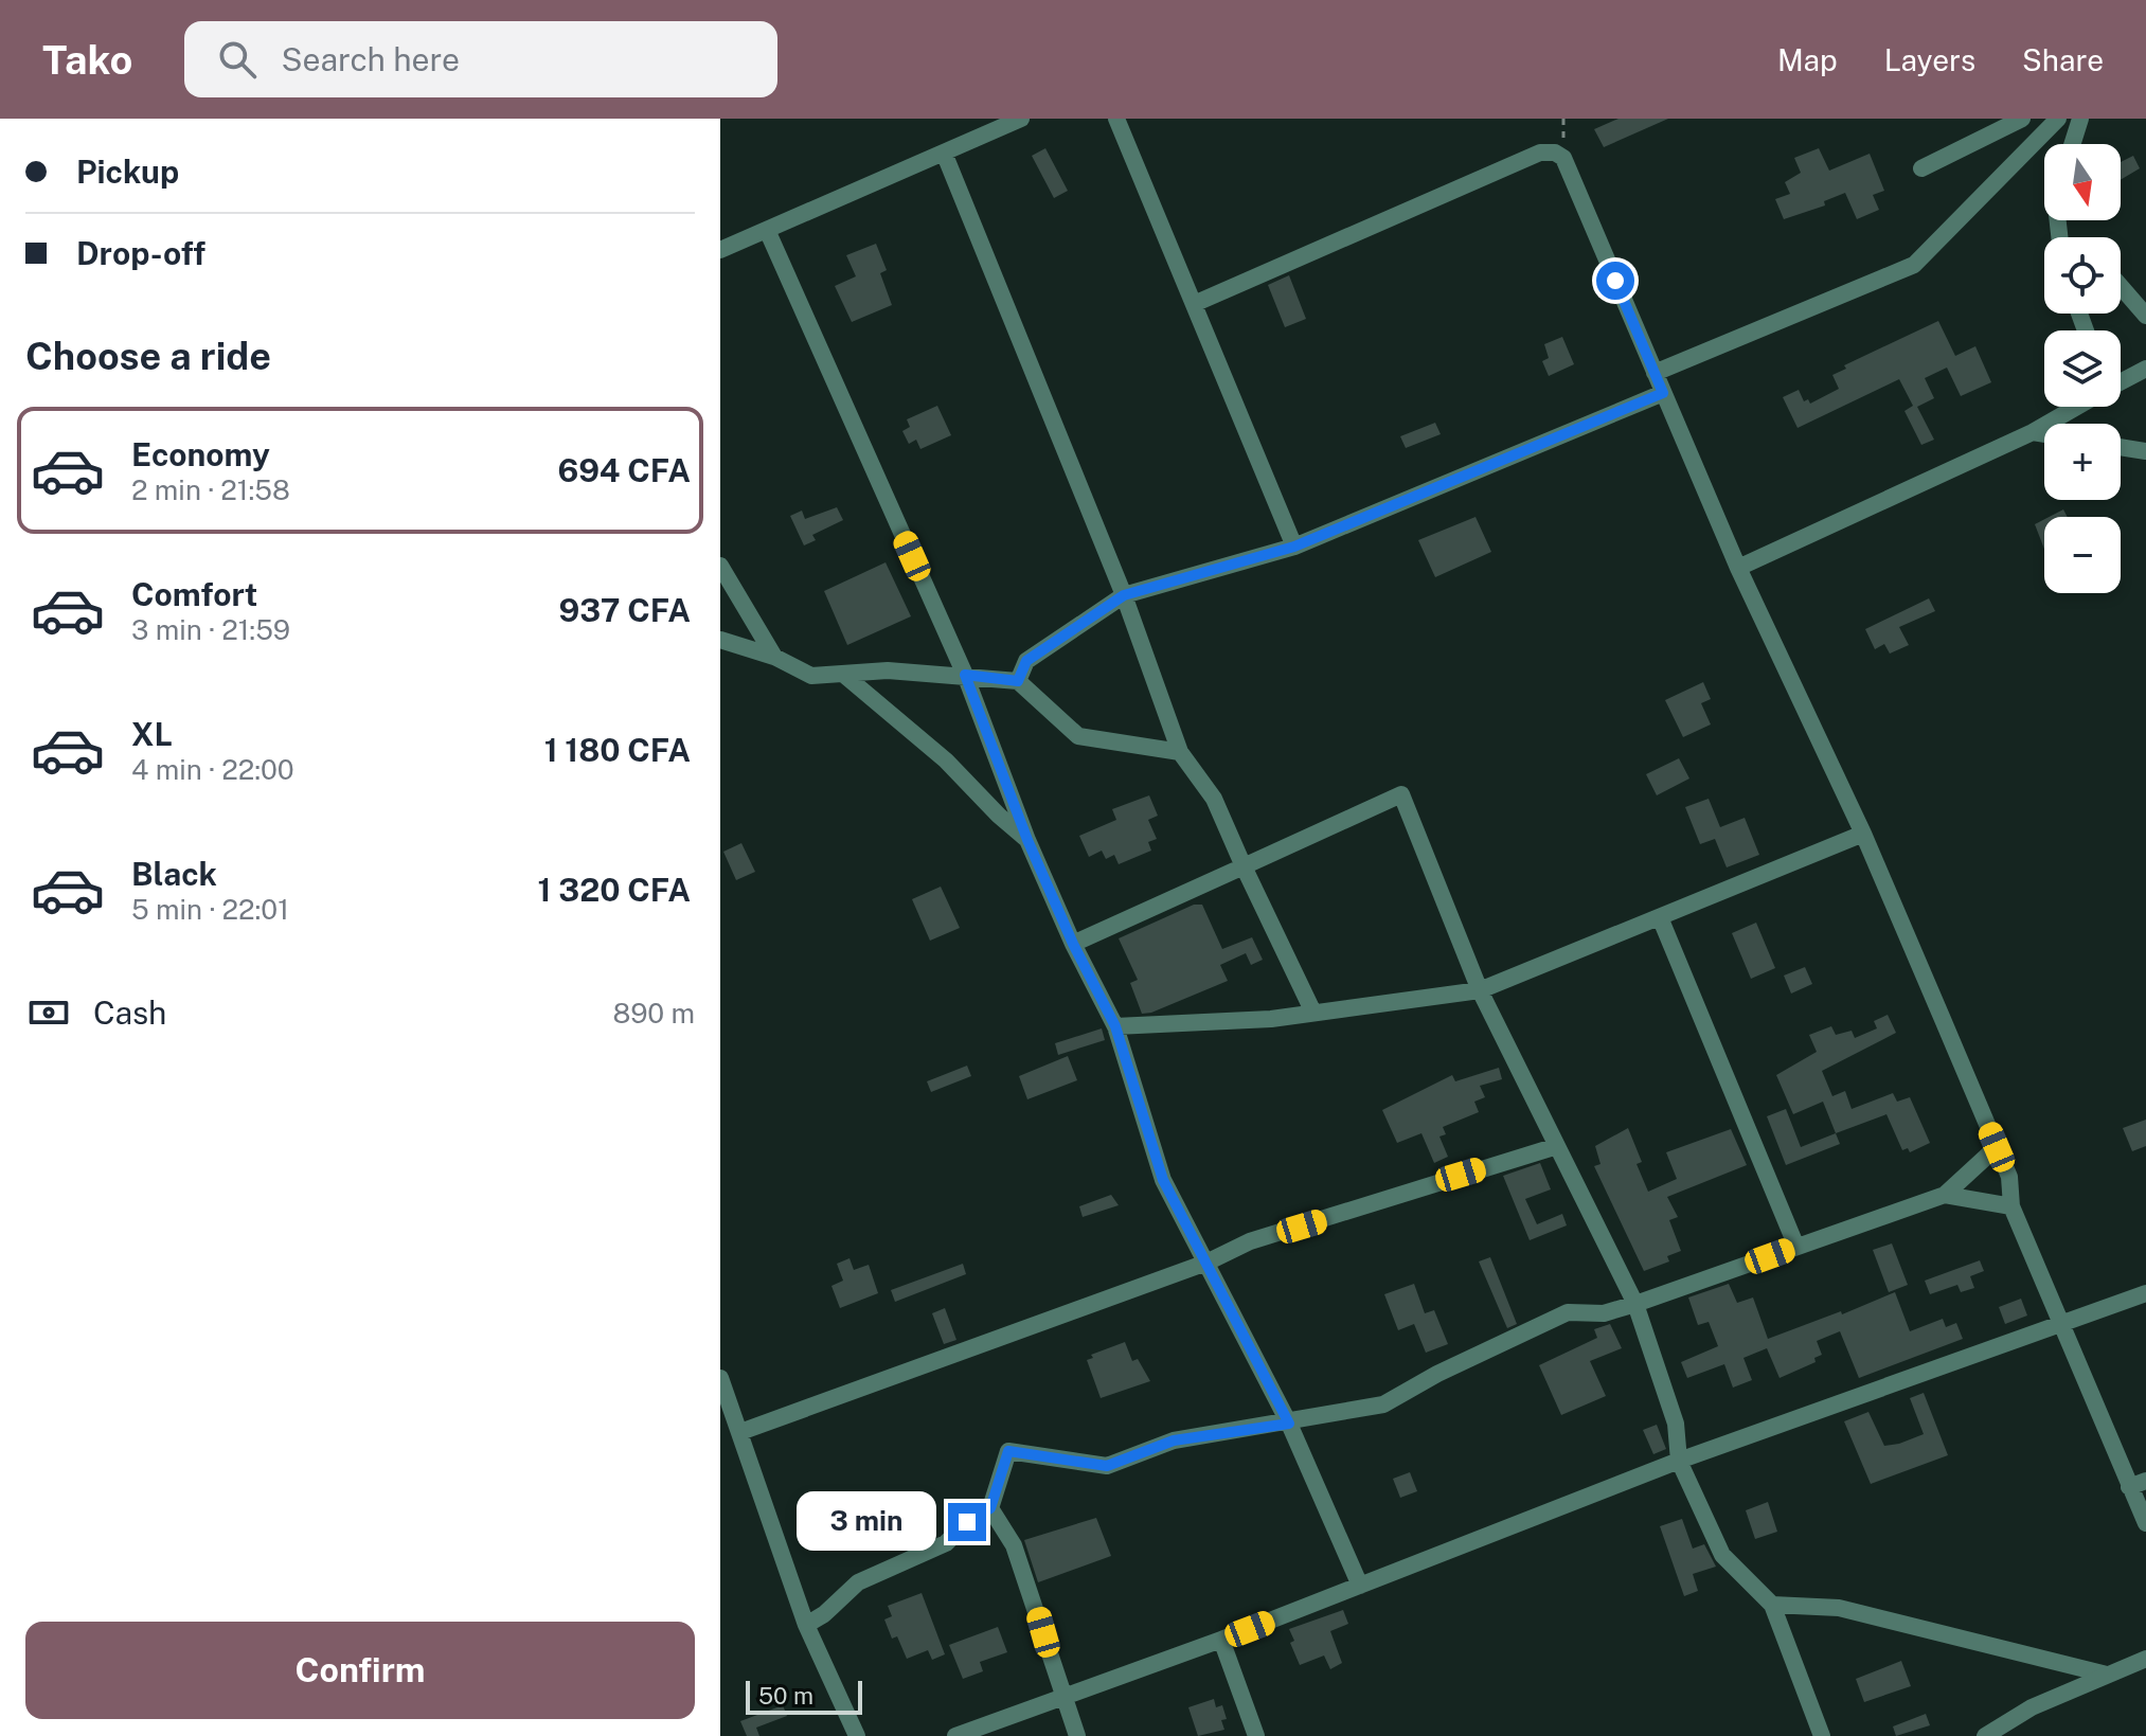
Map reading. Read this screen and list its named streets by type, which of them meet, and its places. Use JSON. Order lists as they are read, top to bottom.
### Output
{
  "scale_bar": "50 m",
  "north": "bottom",
  "page": {
    "header": "Tako",
    "search": "Search here",
    "nav": ["Map", "Layers", "Share"],
    "banner": ["Pickup", "Drop-off"],
    "map_buttons": ["+", "−"],
    "heading": "Choose a ride",
    "list": [
      {
        "name": "Economy",
        "note": "2 min · 21:58",
        "value": "694 CFA"
      },
      {
        "name": "Comfort",
        "note": "3 min · 21:59",
        "value": "937 CFA"
      },
      {
        "name": "XL",
        "note": "4 min · 22:00",
        "value": "1 180 CFA"
      },
      {
        "name": "Black",
        "note": "5 min · 22:01",
        "value": "1 320 CFA"
      }
    ],
    "pay": ["Cash", "890 m"],
    "bubble": "3 min",
    "buttons": "Confirm",
    "scale": "50 m"
  }
}
